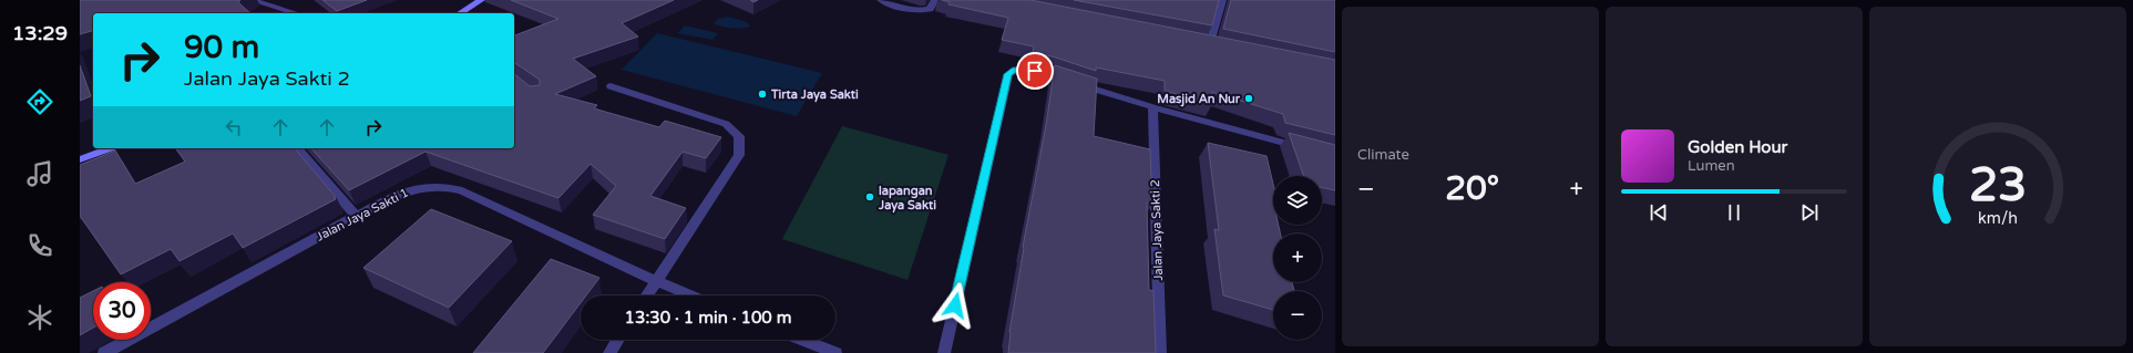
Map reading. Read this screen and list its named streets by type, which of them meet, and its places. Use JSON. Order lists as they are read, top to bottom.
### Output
{
  "streets": {
    "street": ["Jalan Jaya Sakti 1", "Jalan Jaya Sakti 2"]
  },
  "places": ["Tirta Jaya Sakti", "Masjid An Nur", "lapangan Jaya Sakti"],
  "page": {
    "tabs": "13:29",
    "tile": "Climate",
    "turn": ["90 m", "Jalan Jaya Sakti 2"],
    "song": ["Golden Hour", "Lumen"],
    "heat": ["−", "20°", "+"],
    "map_buttons": ["+", "−"],
    "limit": "30",
    "trip": "13:30 · 1 min · 100 m",
    "gauge": ["23", "km/h"]
  }
}
